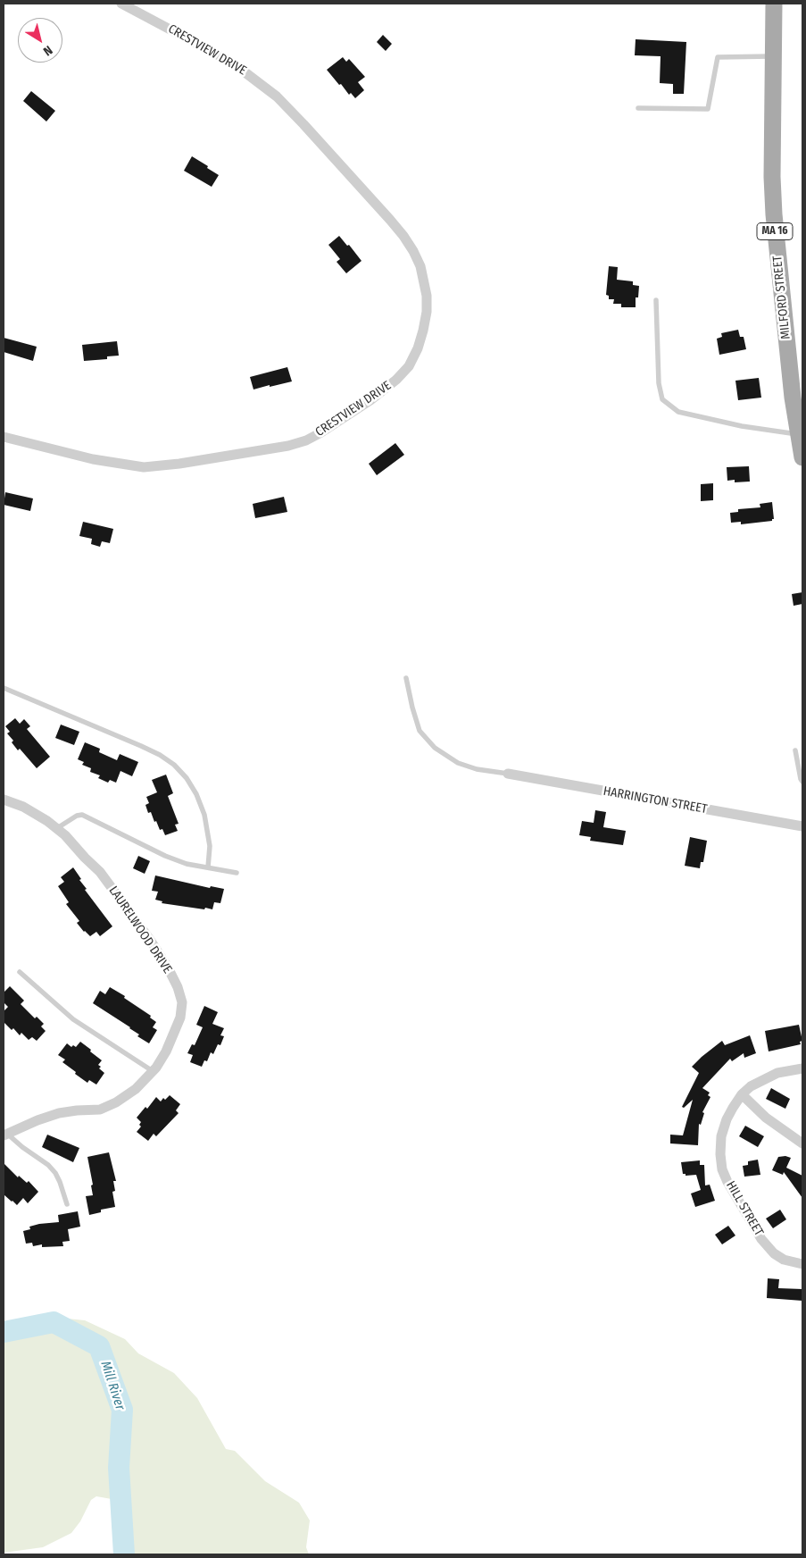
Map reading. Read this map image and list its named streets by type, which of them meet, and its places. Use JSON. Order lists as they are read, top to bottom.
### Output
{
  "streets": {
    "main road": ["MA 16", "MILFORD STREET"],
    "street": [
      "CRESTVIEW DRIVE",
      "HARRINGTON STREET",
      "LAURELWOOD DRIVE",
      "HILL STREET"
    ]
  },
  "water": ["Mill River"],
  "north": "bottom right"
}
